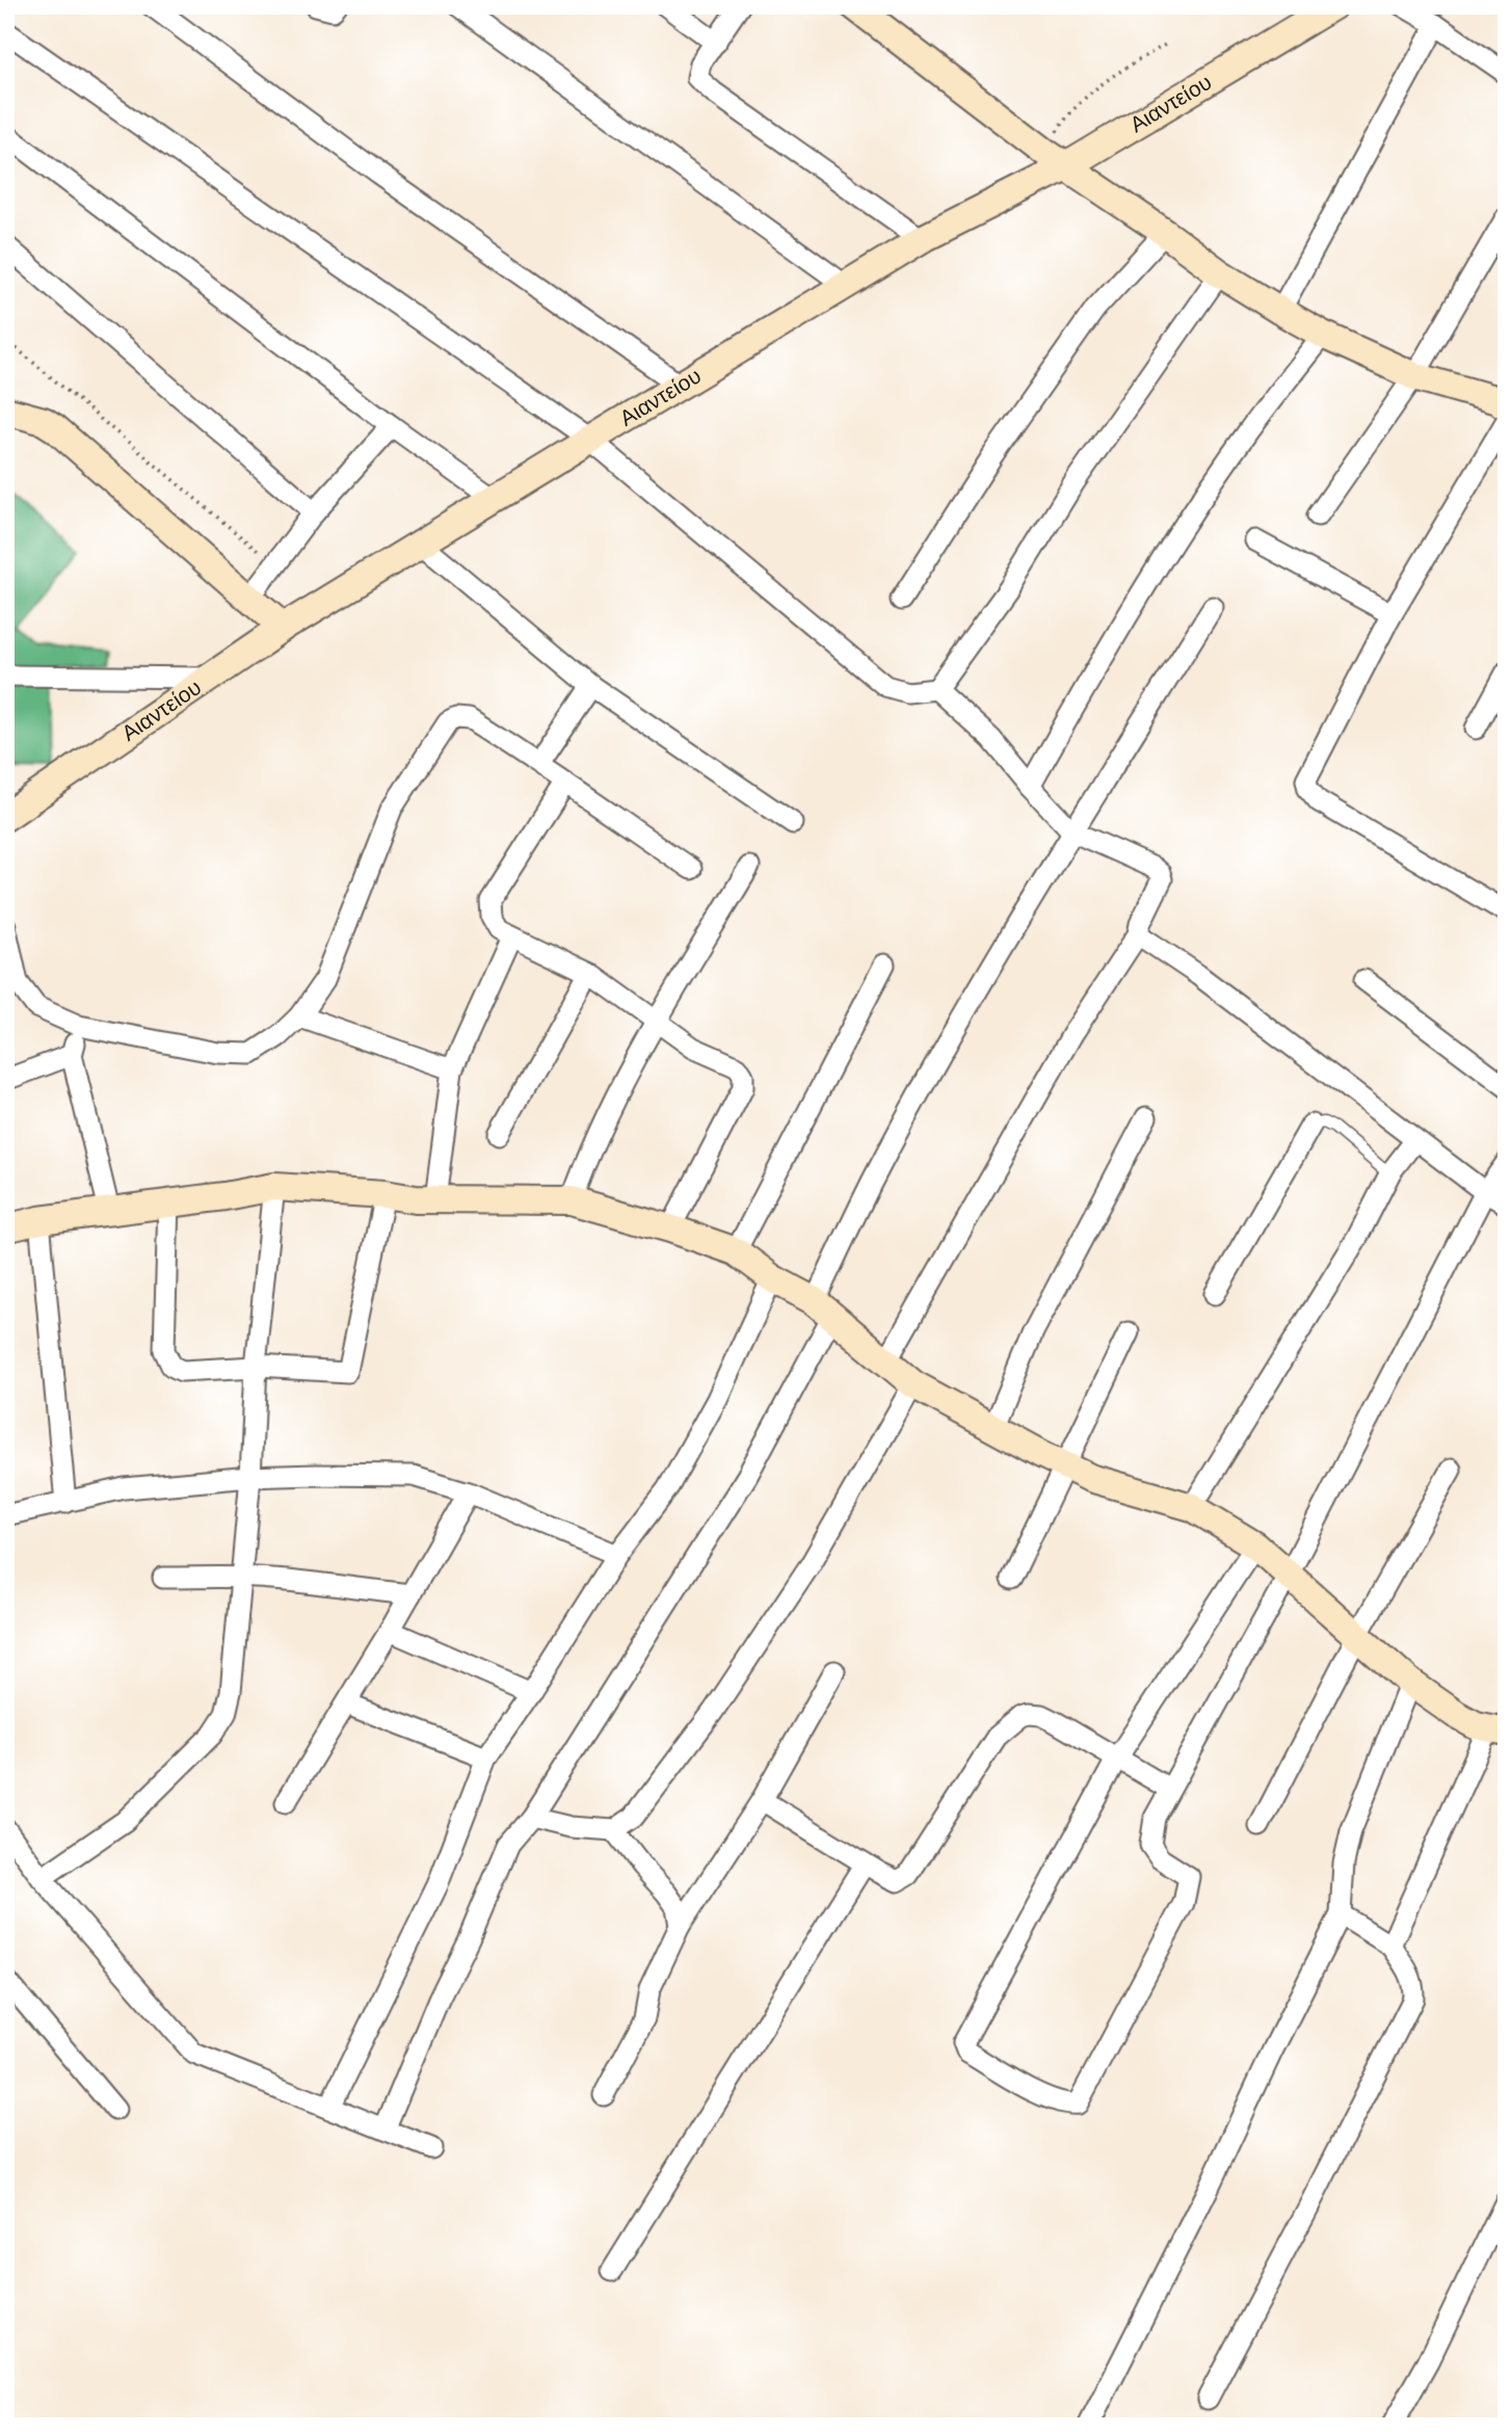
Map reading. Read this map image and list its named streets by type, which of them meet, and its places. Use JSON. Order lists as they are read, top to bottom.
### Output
{
  "streets": {
    "street": ["Αιαντείου"]
  }
}
